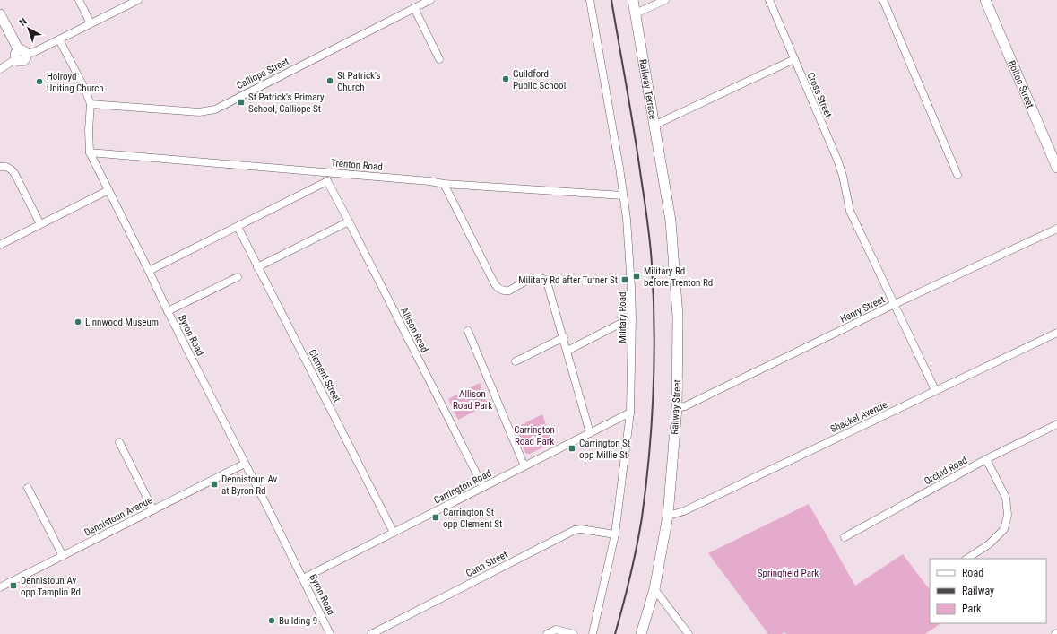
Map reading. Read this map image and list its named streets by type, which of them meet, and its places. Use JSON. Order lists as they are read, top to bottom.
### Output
{
  "streets": {
    "main road": ["Bolton Street", "Railway Terrace", "Railway Street"],
    "street": [
      "Calliope Street",
      "Cross Street",
      "Trenton Road",
      "Henry Street",
      "Military Road",
      "Allison Road",
      "Byron Road",
      "Clement Street",
      "Shackel Avenue",
      "Orchid Road",
      "Carrington Road",
      "Dennistoun Avenue",
      "Cann Street"
    ]
  },
  "crossings": [
    ["Calliope Street", "Byron Road"],
    ["Railway Terrace", "Railway Street"],
    ["Cross Street", "Henry Street"],
    ["Cross Street", "Shackel Avenue"],
    ["Trenton Road", "Military Road"],
    ["Trenton Road", "Byron Road"],
    ["Henry Street", "Railway Street"],
    ["Military Road", "Carrington Road"],
    ["Military Road", "Cann Street"],
    ["Allison Road", "Carrington Road"],
    ["Byron Road", "Carrington Road"],
    ["Byron Road", "Dennistoun Avenue"],
    ["Clement Street", "Carrington Road"],
    ["Railway Street", "Shackel Avenue"]
  ],
  "parks": ["Allison Road Park", "Carrington Road Park", "Springfield Park"],
  "places": {
    "other": [
      "Guildford Public School",
      "St Patrick's Church",
      "Holroyd Uniting Church",
      "Linnwood Museum",
      "Building 9"
    ],
    "transit": [
      "St Patrick's Primary School, Calliope St",
      "Military Rd before Trenton Rd",
      "Military Rd after Turner St",
      "Carrington St opp Millie St",
      "Dennistoun Av at Byron Rd",
      "Carrington St opp Clement St",
      "Dennistoun Av opp Tamplin Rd"
    ]
  },
  "legend": ["Road", "Railway", "Park"],
  "north": "top left"
}
